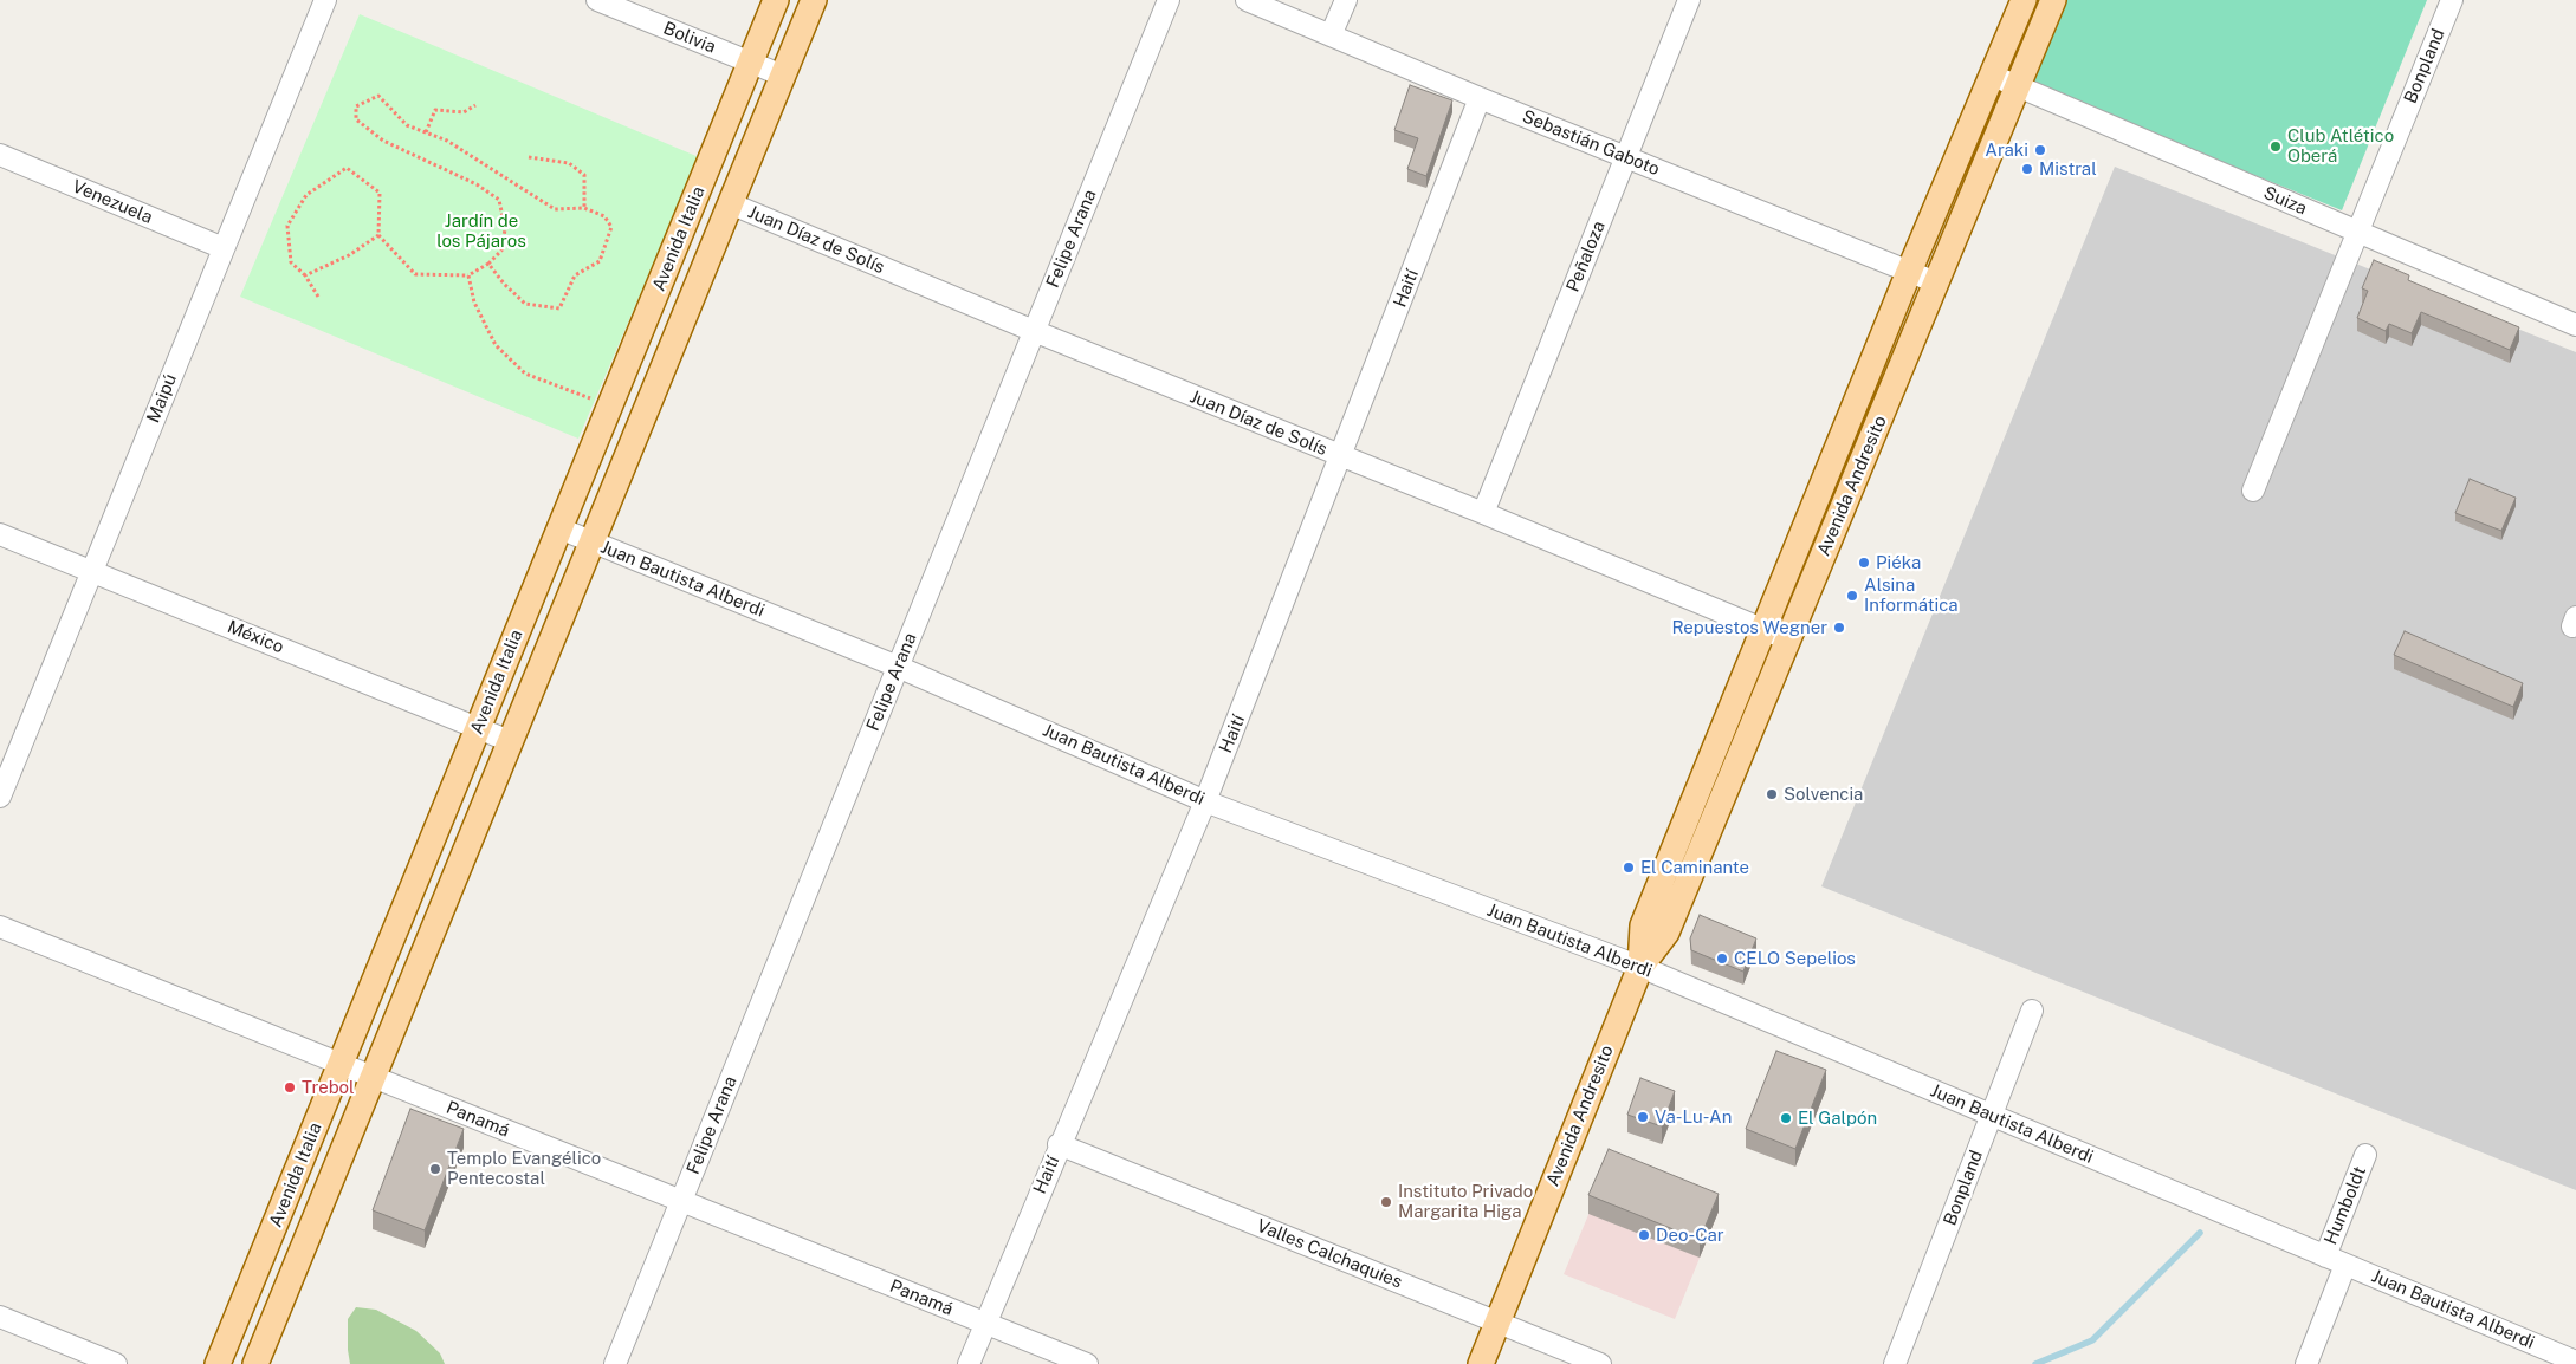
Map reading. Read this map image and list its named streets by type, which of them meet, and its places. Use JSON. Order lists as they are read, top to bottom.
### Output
{
  "streets": {
    "main road": ["Avenida Italia", "Avenida Andresito"],
    "street": [
      "Bolivia",
      "Bonpland",
      "Sebastián Gaboto",
      "Suiza",
      "Venezuela",
      "Felipe Arana",
      "Juan Díaz de Solís",
      "Peñaloza",
      "Haití",
      "Maipú",
      "Juan Bautista Alberdi",
      "México",
      "Panamá",
      "Humboldt",
      "Valles Calchaquíes"
    ]
  },
  "crossings": [
    ["Bolivia", "Avenida Italia"],
    ["Bonpland", "Suiza"],
    ["Bonpland", "Juan Bautista Alberdi"],
    ["Sebastián Gaboto", "Peñaloza"],
    ["Sebastián Gaboto", "Haití"],
    ["Sebastián Gaboto", "Avenida Andresito"],
    ["Suiza", "Avenida Andresito"],
    ["Venezuela", "Maipú"],
    ["Avenida Italia", "Juan Díaz de Solís"],
    ["Avenida Italia", "Juan Bautista Alberdi"],
    ["Avenida Italia", "México"],
    ["Avenida Italia", "Panamá"],
    ["Felipe Arana", "Juan Díaz de Solís"],
    ["Felipe Arana", "Juan Bautista Alberdi"],
    ["Felipe Arana", "Panamá"],
    ["Juan Díaz de Solís", "Peñaloza"],
    ["Juan Díaz de Solís", "Haití"],
    ["Juan Díaz de Solís", "Avenida Andresito"],
    ["Haití", "Juan Bautista Alberdi"],
    ["Haití", "Panamá"],
    ["Haití", "Valles Calchaquíes"],
    ["Maipú", "México"],
    ["Avenida Andresito", "Juan Bautista Alberdi"],
    ["Avenida Andresito", "Valles Calchaquíes"],
    ["Juan Bautista Alberdi", "Humboldt"]
  ],
  "parks": ["Jardín de los Pájaros"],
  "places": [
    "Club Atlético Oberá",
    "Araki",
    "Mistral",
    "Piéka",
    "Alsina Informática",
    "Repuestos Wegner",
    "Solvencia",
    "El Caminante",
    "CELO Sepelios",
    "Trebol",
    "Va-Lu-An",
    "El Galpón",
    "Templo Evangélico Pentecostal",
    "Instituto Privado Margarita Higa",
    "Deo-Car"
  ]
}
